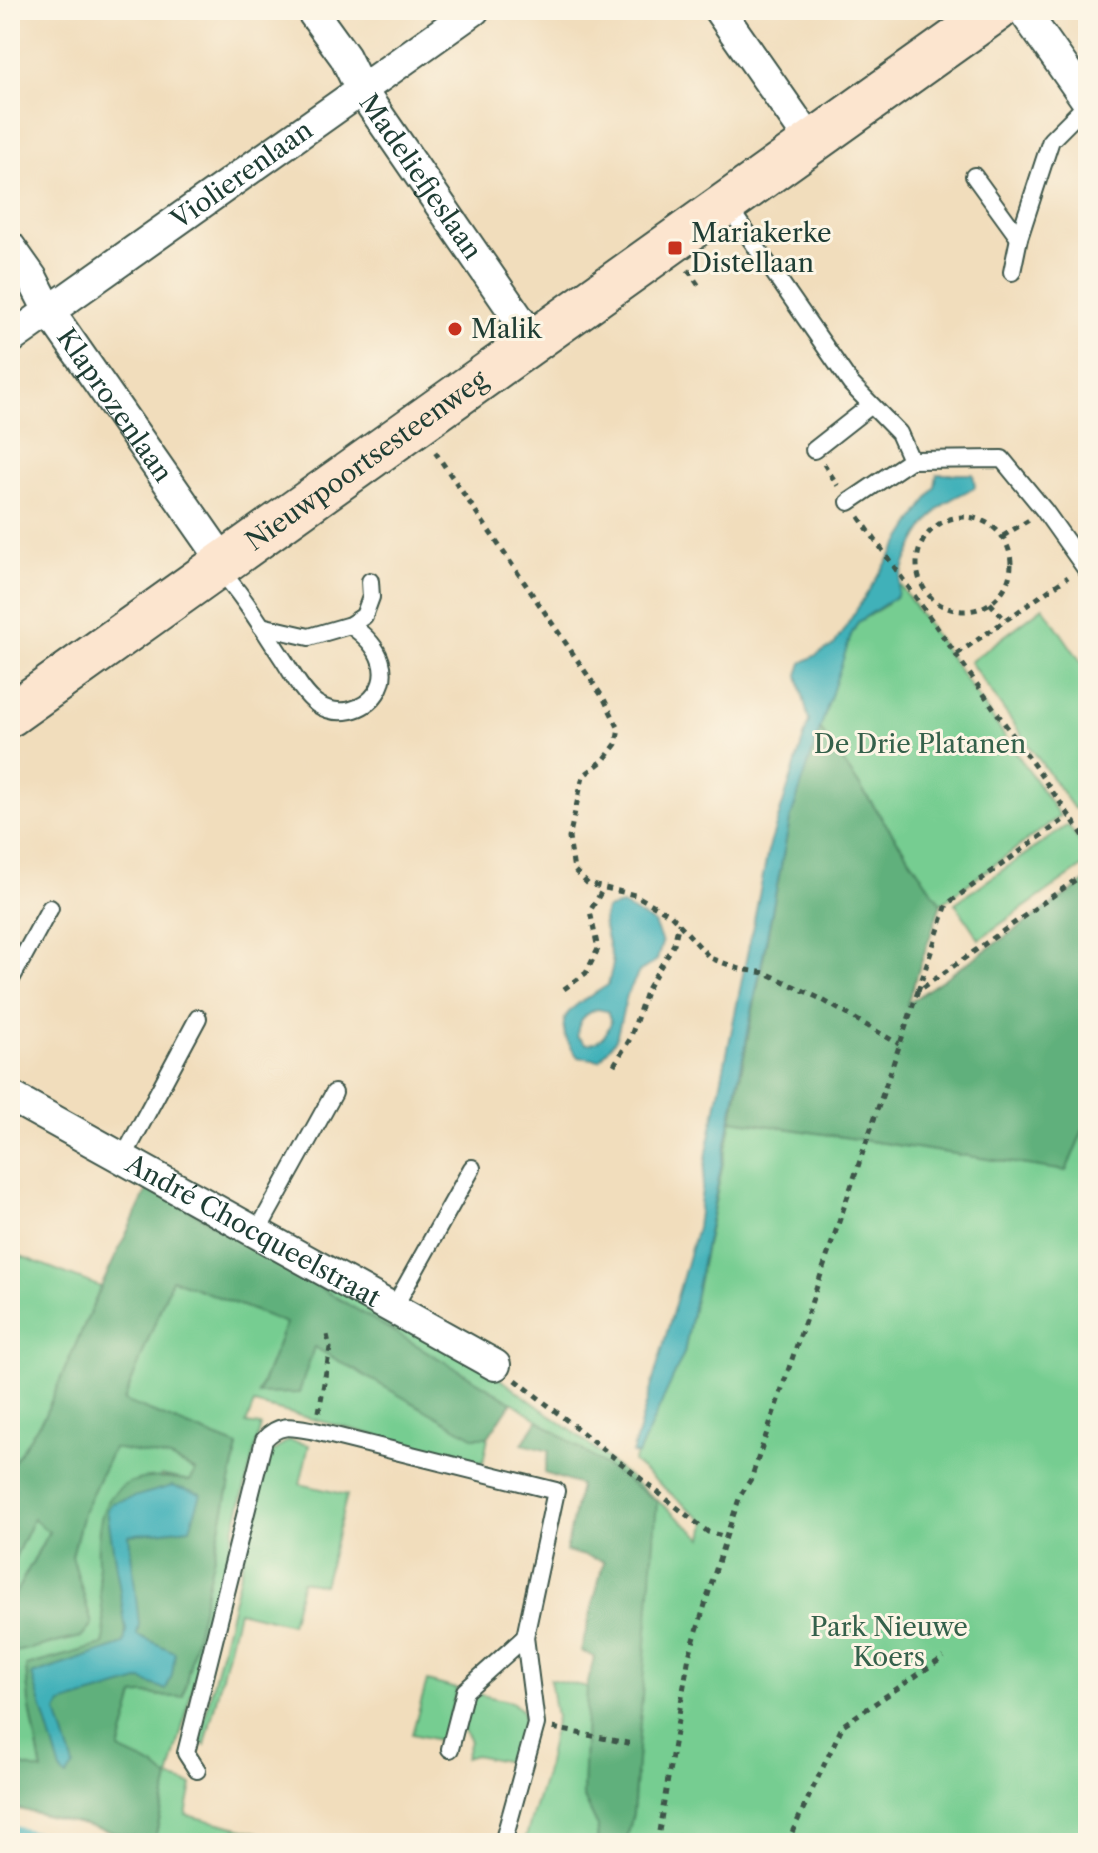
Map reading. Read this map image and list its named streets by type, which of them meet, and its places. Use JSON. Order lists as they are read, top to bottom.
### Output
{
  "streets": {
    "main road": ["Nieuwpoortsesteenweg"],
    "street": [
      "Violierenlaan",
      "Madeliefjeslaan",
      "Klaprozenlaan",
      "André Chocqueelstraat"
    ]
  },
  "crossings": [
    ["Violierenlaan", "Madeliefjeslaan"],
    ["Violierenlaan", "Klaprozenlaan"],
    ["Madeliefjeslaan", "Nieuwpoortsesteenweg"],
    ["Klaprozenlaan", "Nieuwpoortsesteenweg"]
  ],
  "parks": ["De Drie Platanen", "Park Nieuwe Koers"],
  "places": {
    "transit": ["Mariakerke Distellaan"],
    "other": ["Malik"]
  }
}
